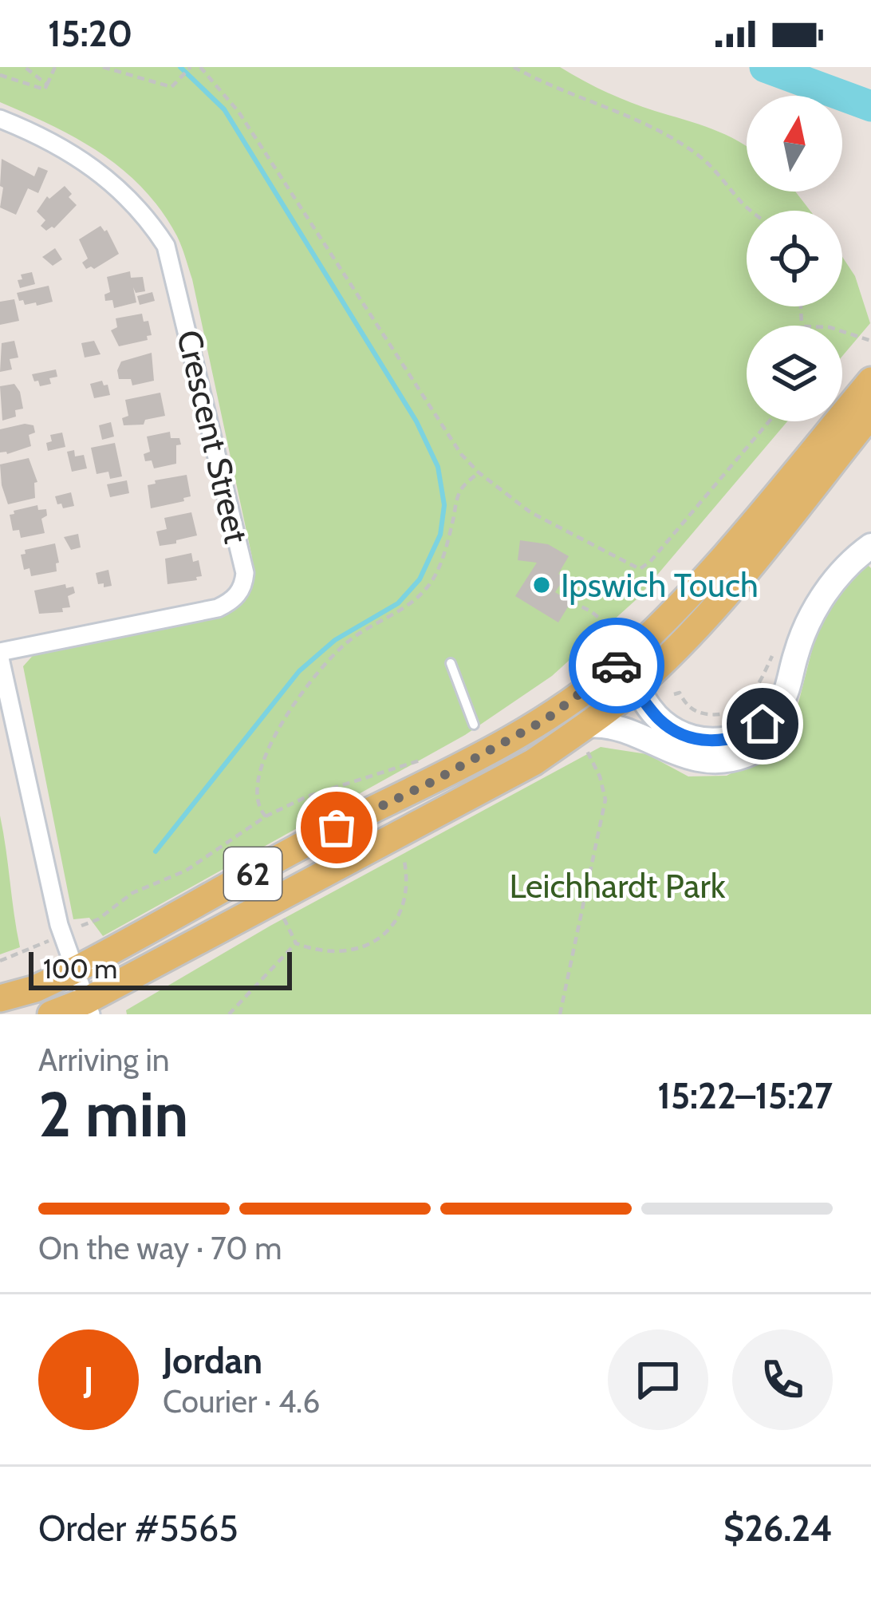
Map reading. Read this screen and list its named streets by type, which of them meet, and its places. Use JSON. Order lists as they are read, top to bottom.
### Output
{
  "streets": {
    "main road": ["62"],
    "street": ["Crescent Street"]
  },
  "parks": ["Leichhardt Park"],
  "places": ["Ipswich Touch"],
  "scale_bar": "100 m",
  "north": "top",
  "page": {
    "status": "15:20",
    "scale": "100 m",
    "heading": ["2 min", "Arriving in", "15:22–15:27"],
    "panel": [
      "Jordan",
      "Courier · 4.6",
      "Order #5565",
      "$26.24"
    ],
    "bar": "On the way · 70 m",
    "round": "J"
  }
}
